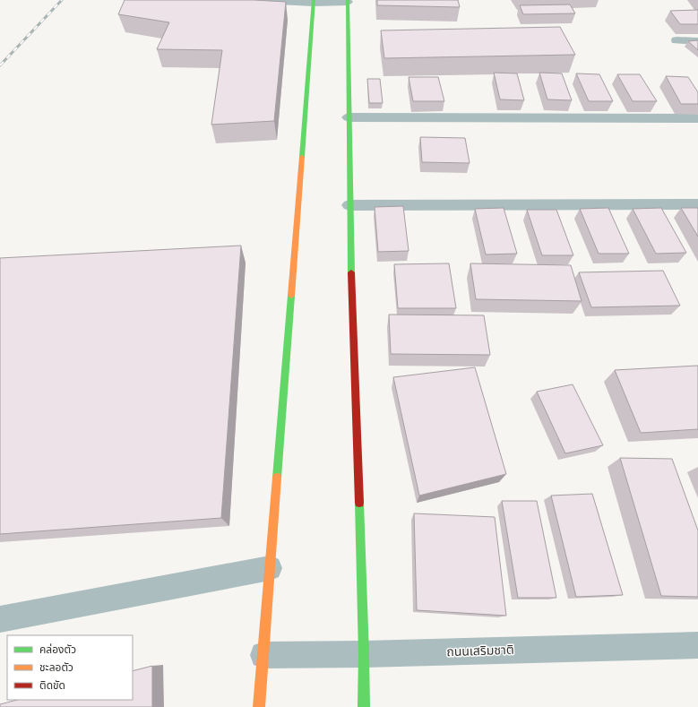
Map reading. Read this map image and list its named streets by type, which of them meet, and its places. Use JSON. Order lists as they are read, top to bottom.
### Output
{
  "streets": {
    "street": ["ถนนเสริมชาติ"]
  },
  "legend": ["คล่องตัว", "ชะลอตัว", "ติดขัด"]
}
